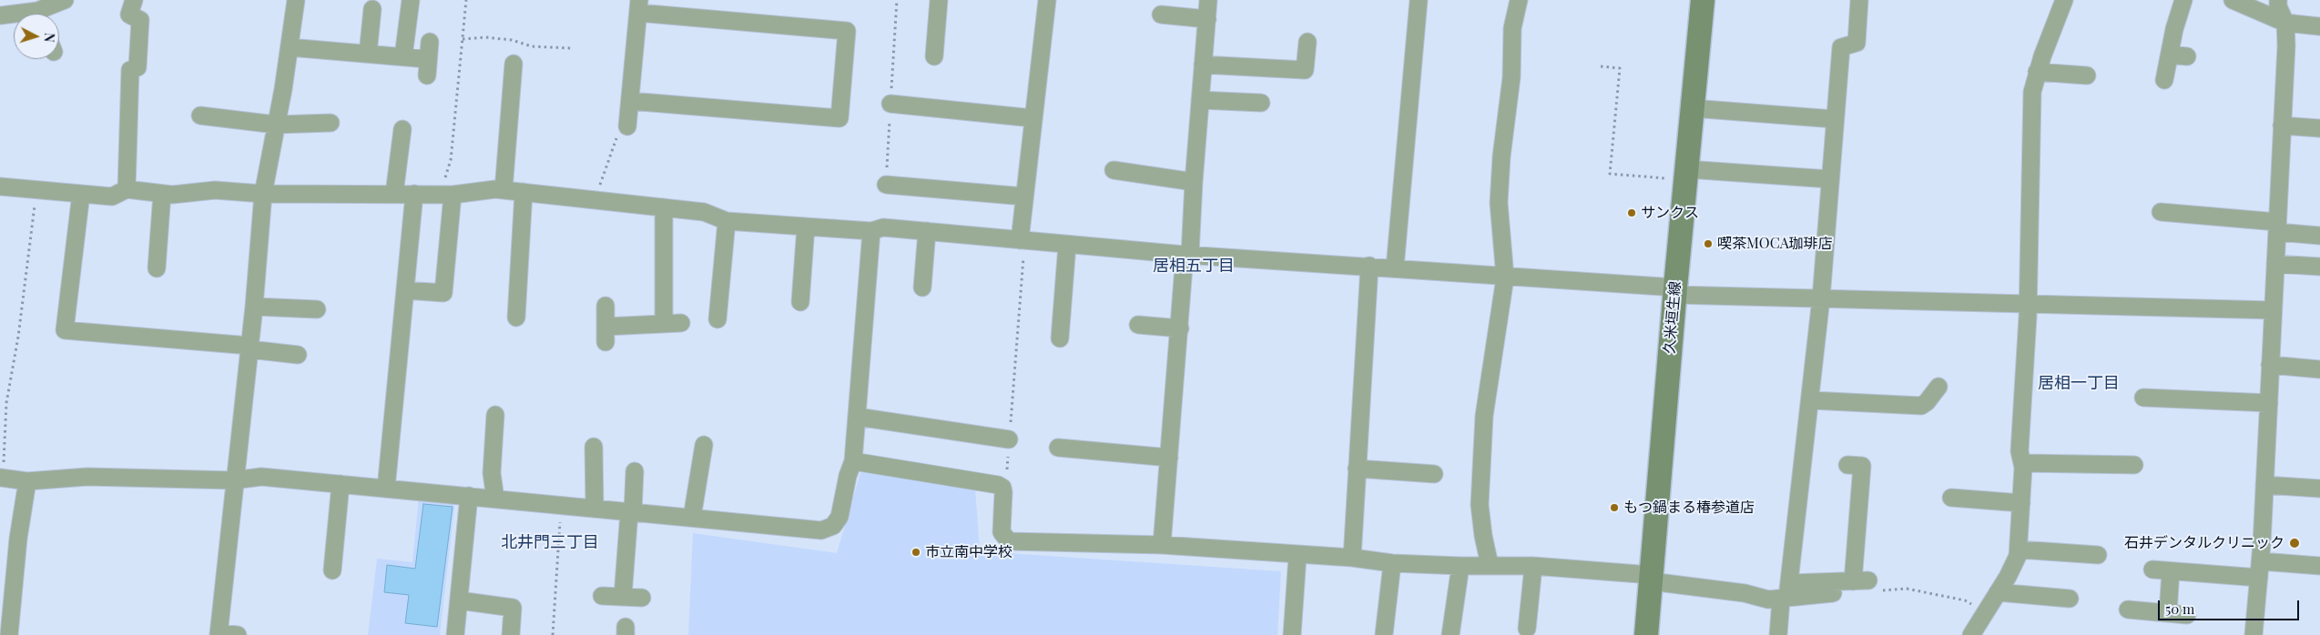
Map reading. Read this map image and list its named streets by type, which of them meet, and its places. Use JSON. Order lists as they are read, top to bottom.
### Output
{
  "streets": {
    "main road": ["久米垣生線"]
  },
  "districts": ["居相五丁目", "居相一丁目", "北井門三丁目"],
  "places": [
    "サンクス",
    "喫茶MOCA珈琲店",
    "もつ鍋まる椿参道店",
    "石井デンタルクリニック",
    "市立南中学校"
  ],
  "scale_bar": "50 m",
  "north": "right"
}
